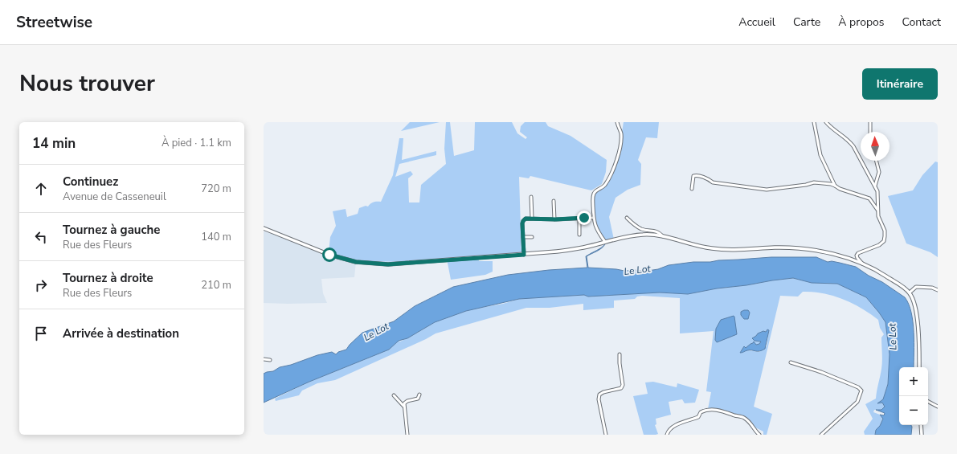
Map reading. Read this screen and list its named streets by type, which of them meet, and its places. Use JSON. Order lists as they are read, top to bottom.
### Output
{
  "water": ["Le Lot"],
  "north": "top",
  "page": {
    "header": "Streetwise",
    "nav": [
      "Accueil",
      "Carte",
      "À propos",
      "Contact"
    ],
    "title": "Nous trouver",
    "buttons": "Itinéraire",
    "heading": ["14 min", "À pied · 1.1 km"],
    "list": [
      ["Continuez", "Avenue de Casseneuil", "720 m"],
      ["Tournez à gauche", "Rue des Fleurs", "140 m"],
      ["Tournez à droite", "Rue des Fleurs", "210 m"],
      "Arrivée à destination"
    ],
    "map_buttons": ["+", "−"]
  }
}
